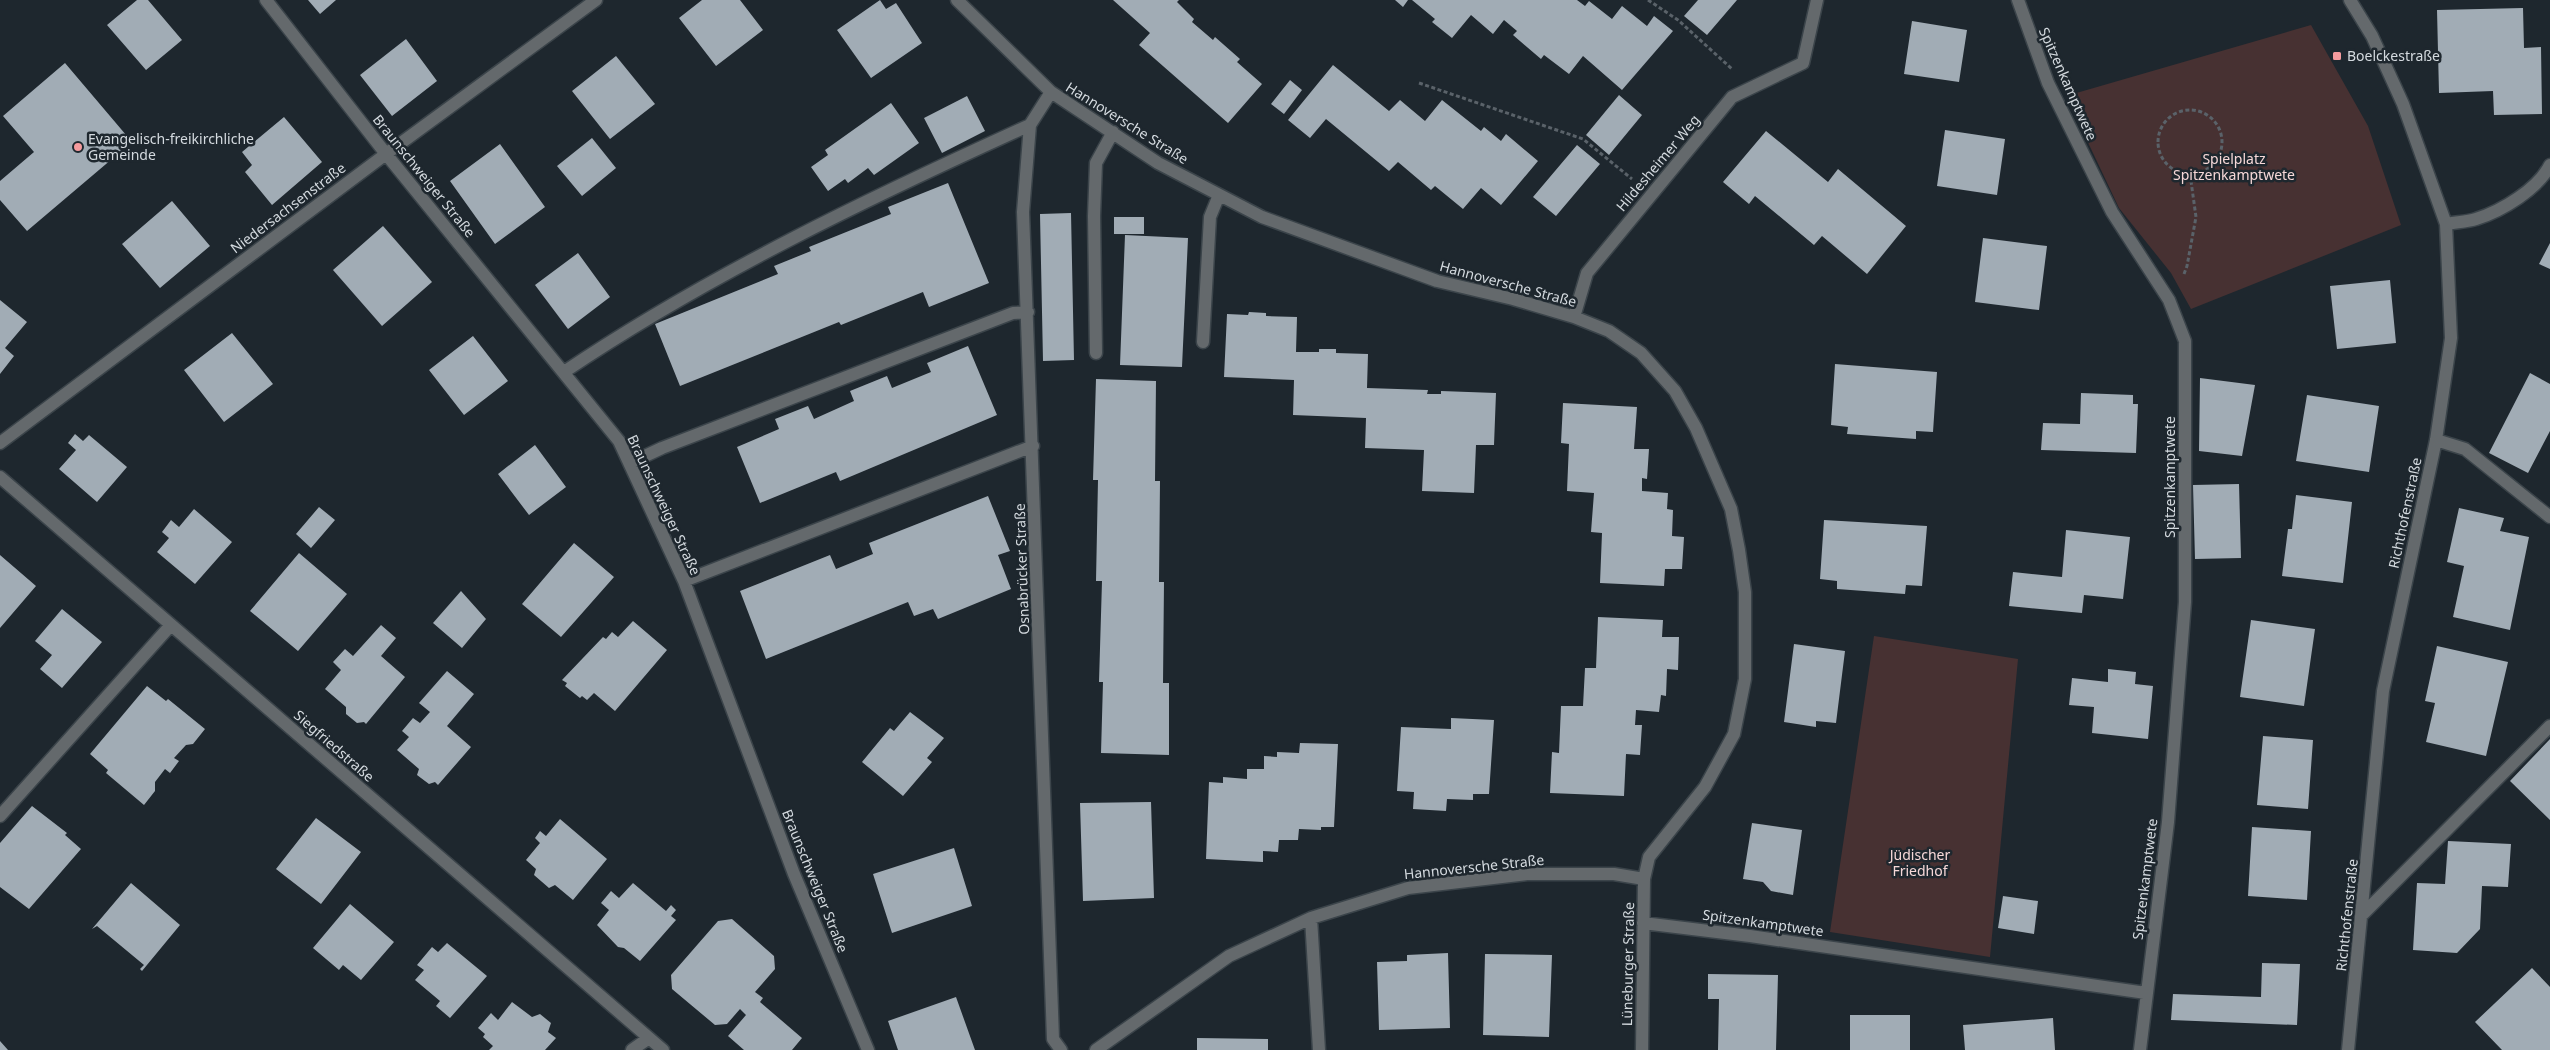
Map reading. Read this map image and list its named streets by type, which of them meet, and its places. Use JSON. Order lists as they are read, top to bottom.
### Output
{
  "streets": {
    "street": [
      "Spitzenkamptwete",
      "Hannoversche Straße",
      "Hildesheimer Weg",
      "Braunschweiger Straße",
      "Niedersachsenstraße",
      "Richthofenstraße",
      "Osnabrücker Straße",
      "Siegfriedstraße",
      "Lüneburger Straße"
    ]
  },
  "crossings": [
    ["Spitzenkamptwete", "Lüneburger Straße"],
    ["Hannoversche Straße", "Hildesheimer Weg"],
    ["Hannoversche Straße", "Osnabrücker Straße"],
    ["Hannoversche Straße", "Lüneburger Straße"],
    ["Braunschweiger Straße", "Niedersachsenstraße"]
  ],
  "parks": ["Spielplatz Spitzenkamptwete", "Jüdischer Friedhof"],
  "places": {
    "transit": ["Boelckestraße"],
    "other": ["Evangelisch-freikirchliche Gemeinde"]
  }
}
